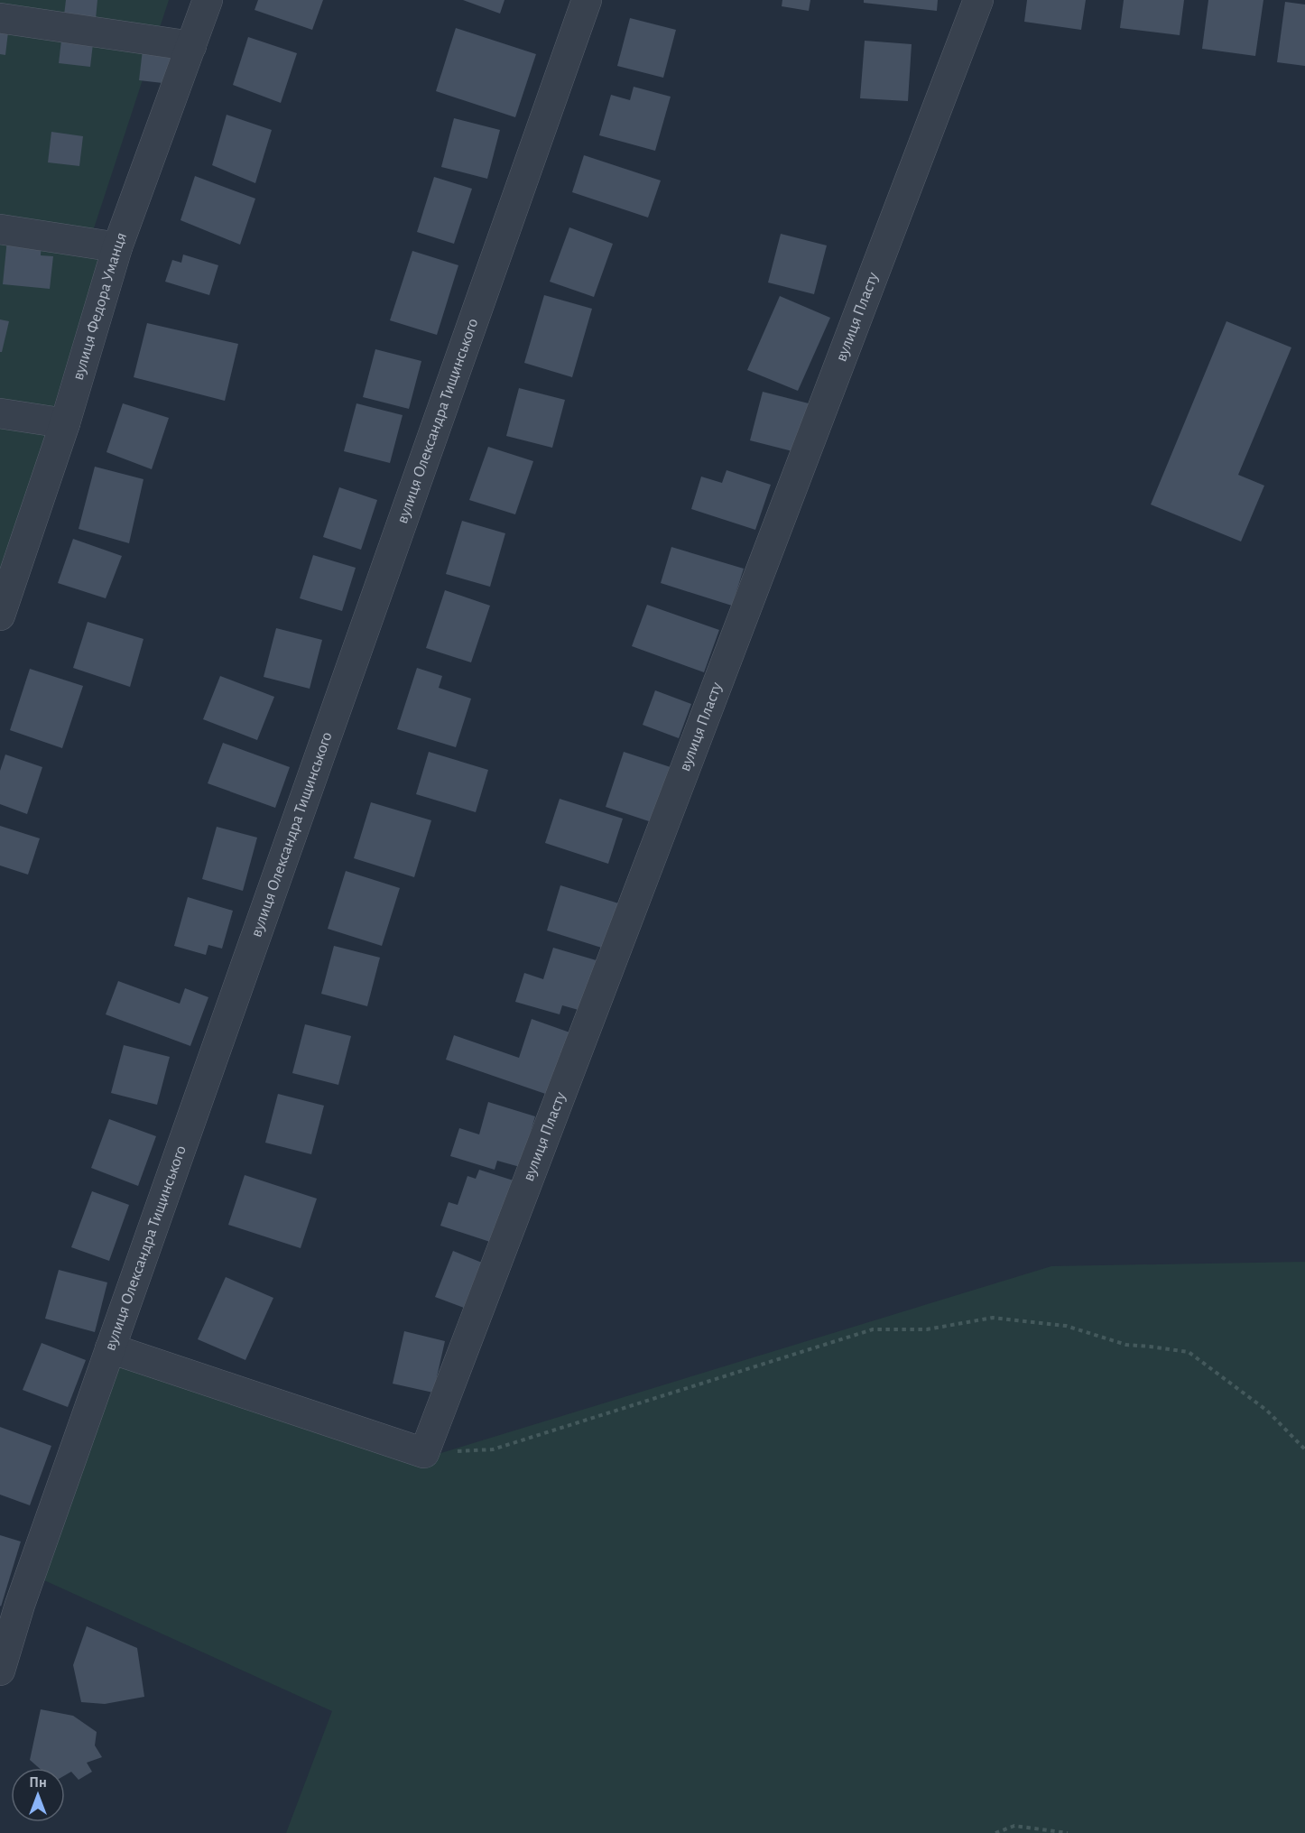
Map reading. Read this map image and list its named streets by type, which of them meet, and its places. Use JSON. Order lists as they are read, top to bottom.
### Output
{
  "streets": {
    "street": ["вулиця Федора Уманця", "вулиця Пласту", "вулиця Олександра Тищинського"]
  },
  "north": "top"
}
